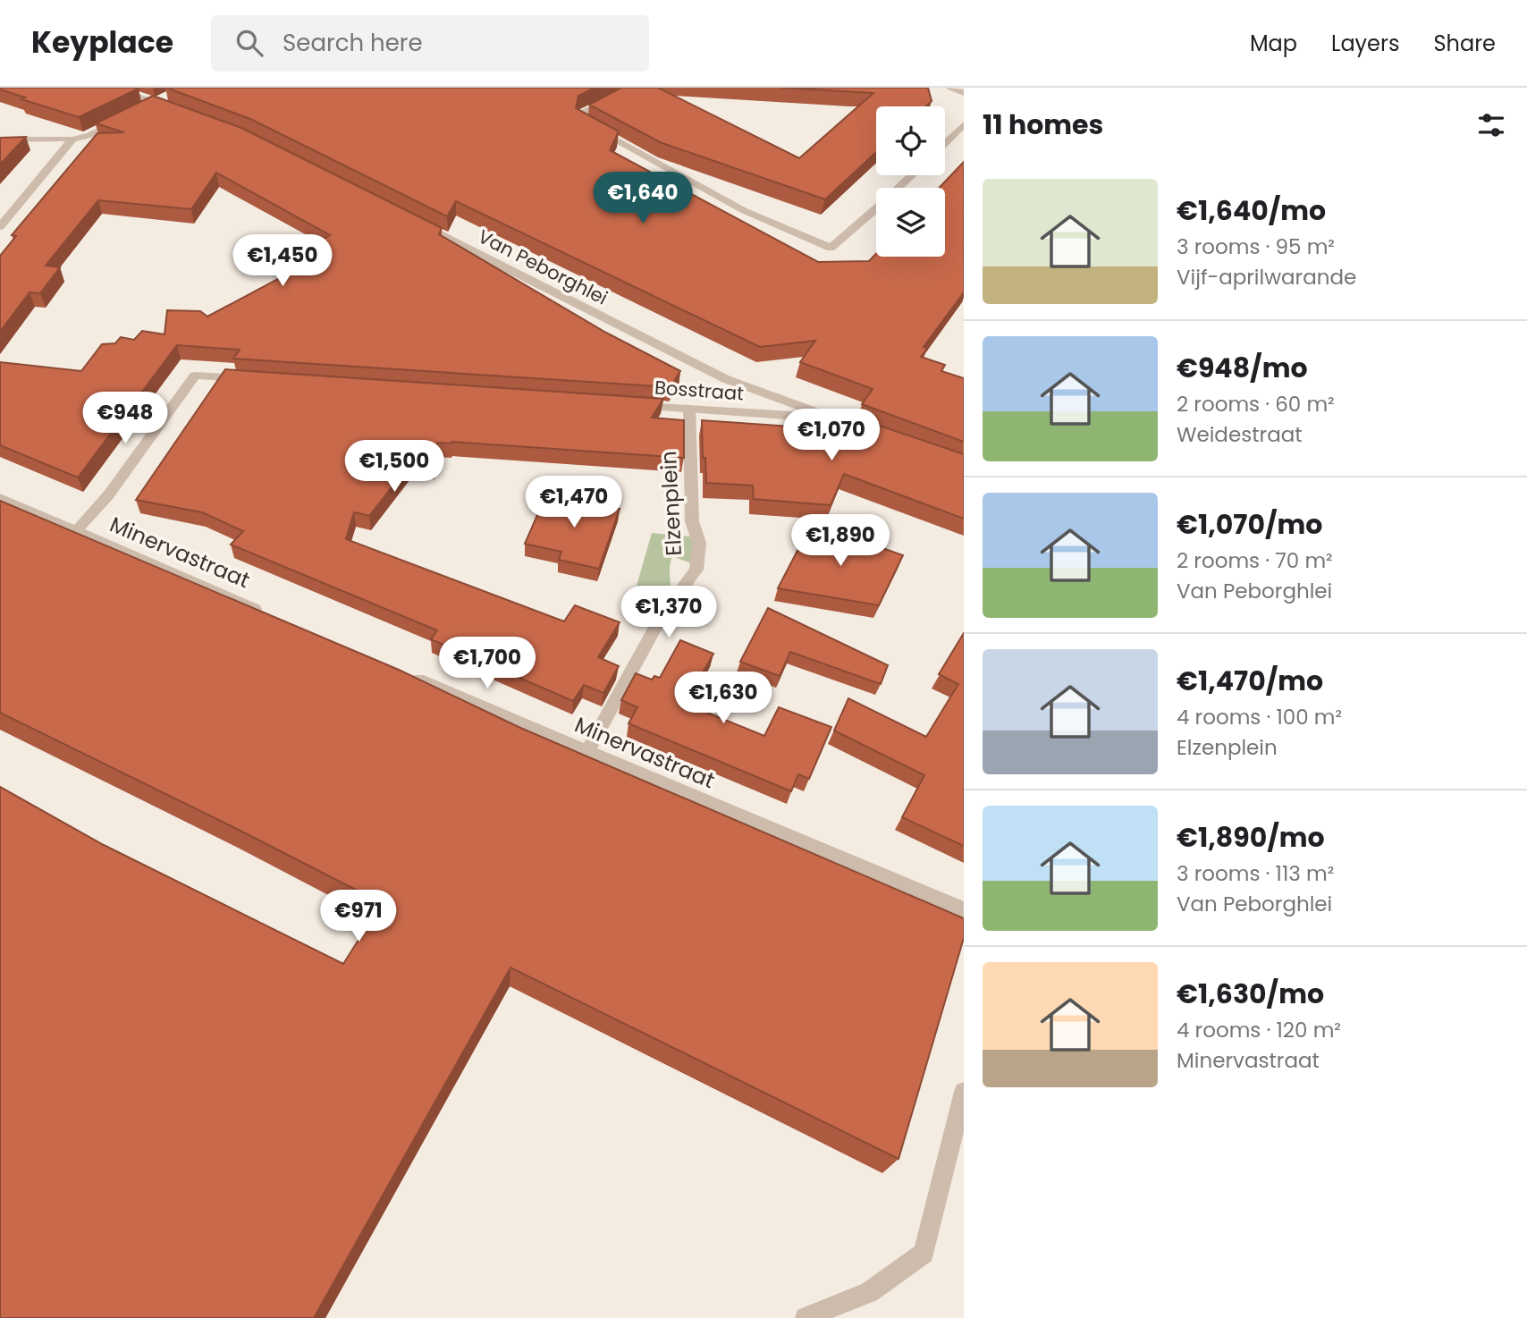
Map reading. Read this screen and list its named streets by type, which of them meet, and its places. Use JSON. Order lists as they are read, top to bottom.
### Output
{
  "streets": {
    "street": [
      "Van Peborghlei",
      "Bosstraat",
      "Elzenplein",
      "Minervastraat"
    ]
  },
  "crossings": [
    ["Van Peborghlei", "Bosstraat"],
    ["Bosstraat", "Elzenplein"],
    ["Elzenplein", "Minervastraat"]
  ],
  "page": {
    "header": "Keyplace",
    "search": "Search here",
    "nav": ["Map", "Layers", "Share"],
    "heading": "11 homes",
    "list": [
      {
        "name": "€1,640/mo",
        "note": "3 rooms · 95 m² · Vijf-aprilwarande"
      },
      {
        "name": "€948/mo",
        "note": "2 rooms · 60 m² · Weidestraat"
      },
      {
        "name": "€1,070/mo",
        "note": "2 rooms · 70 m² · Van Peborghlei"
      },
      {
        "name": "€1,470/mo",
        "note": "4 rooms · 100 m² · Elzenplein"
      },
      {
        "name": "€1,890/mo",
        "note": "3 rooms · 113 m² · Van Peborghlei"
      },
      {
        "name": "€1,630/mo",
        "note": "4 rooms · 120 m² · Minervastraat"
      }
    ],
    "price": [
      "€1,640",
      "€1,450",
      "€948",
      "€1,070",
      "€1,500",
      "€1,470",
      "€1,890",
      "€1,370",
      "€1,700",
      "€1,630",
      "€971"
    ]
  }
}
